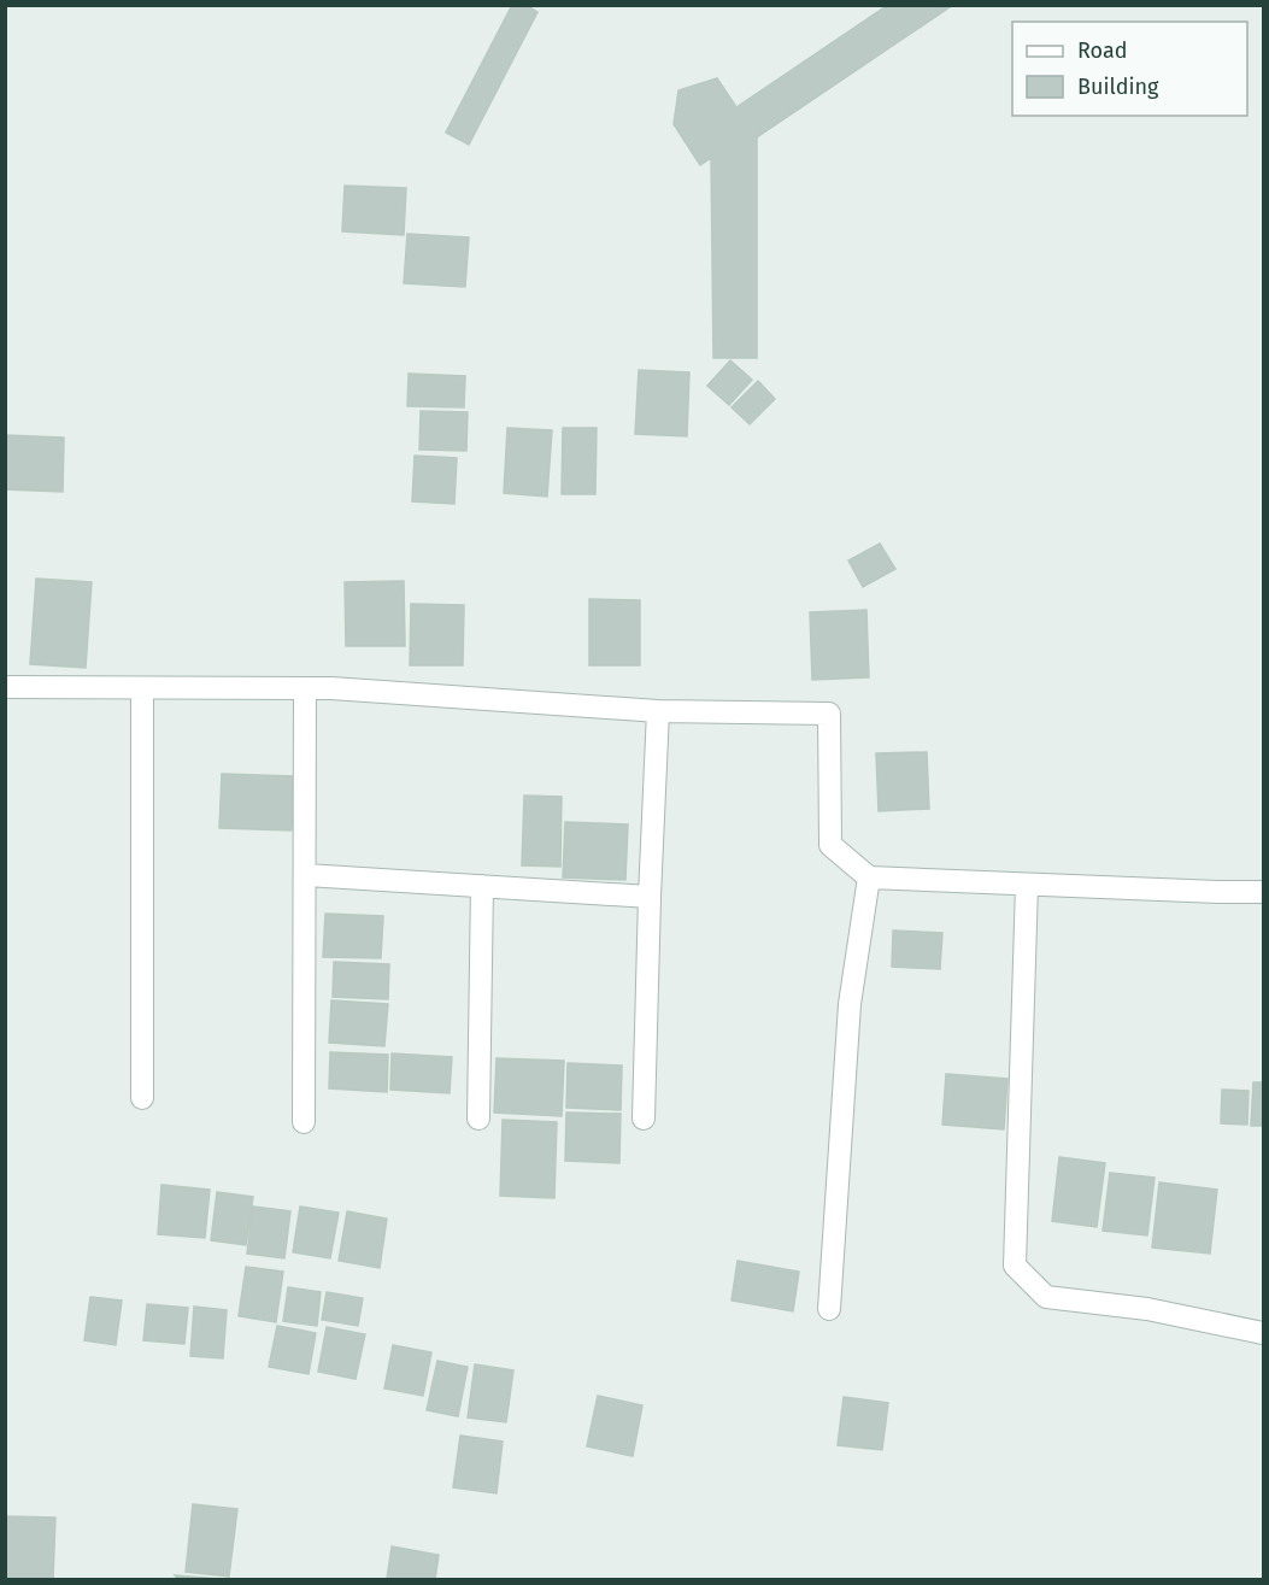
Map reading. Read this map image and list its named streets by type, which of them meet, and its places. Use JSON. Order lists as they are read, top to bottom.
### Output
{
  "legend": ["Road", "Building"]
}
